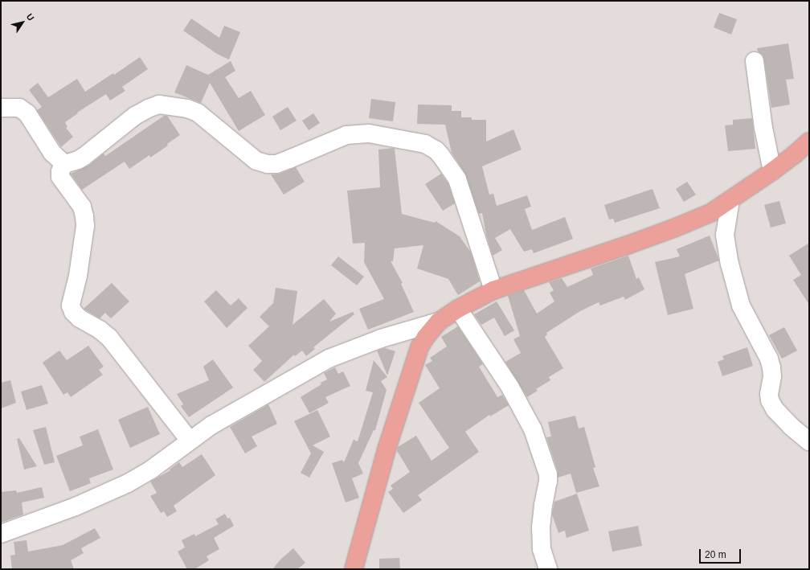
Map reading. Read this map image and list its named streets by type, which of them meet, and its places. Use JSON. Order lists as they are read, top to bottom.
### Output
{
  "scale_bar": "20 m",
  "north": "top right"
}
